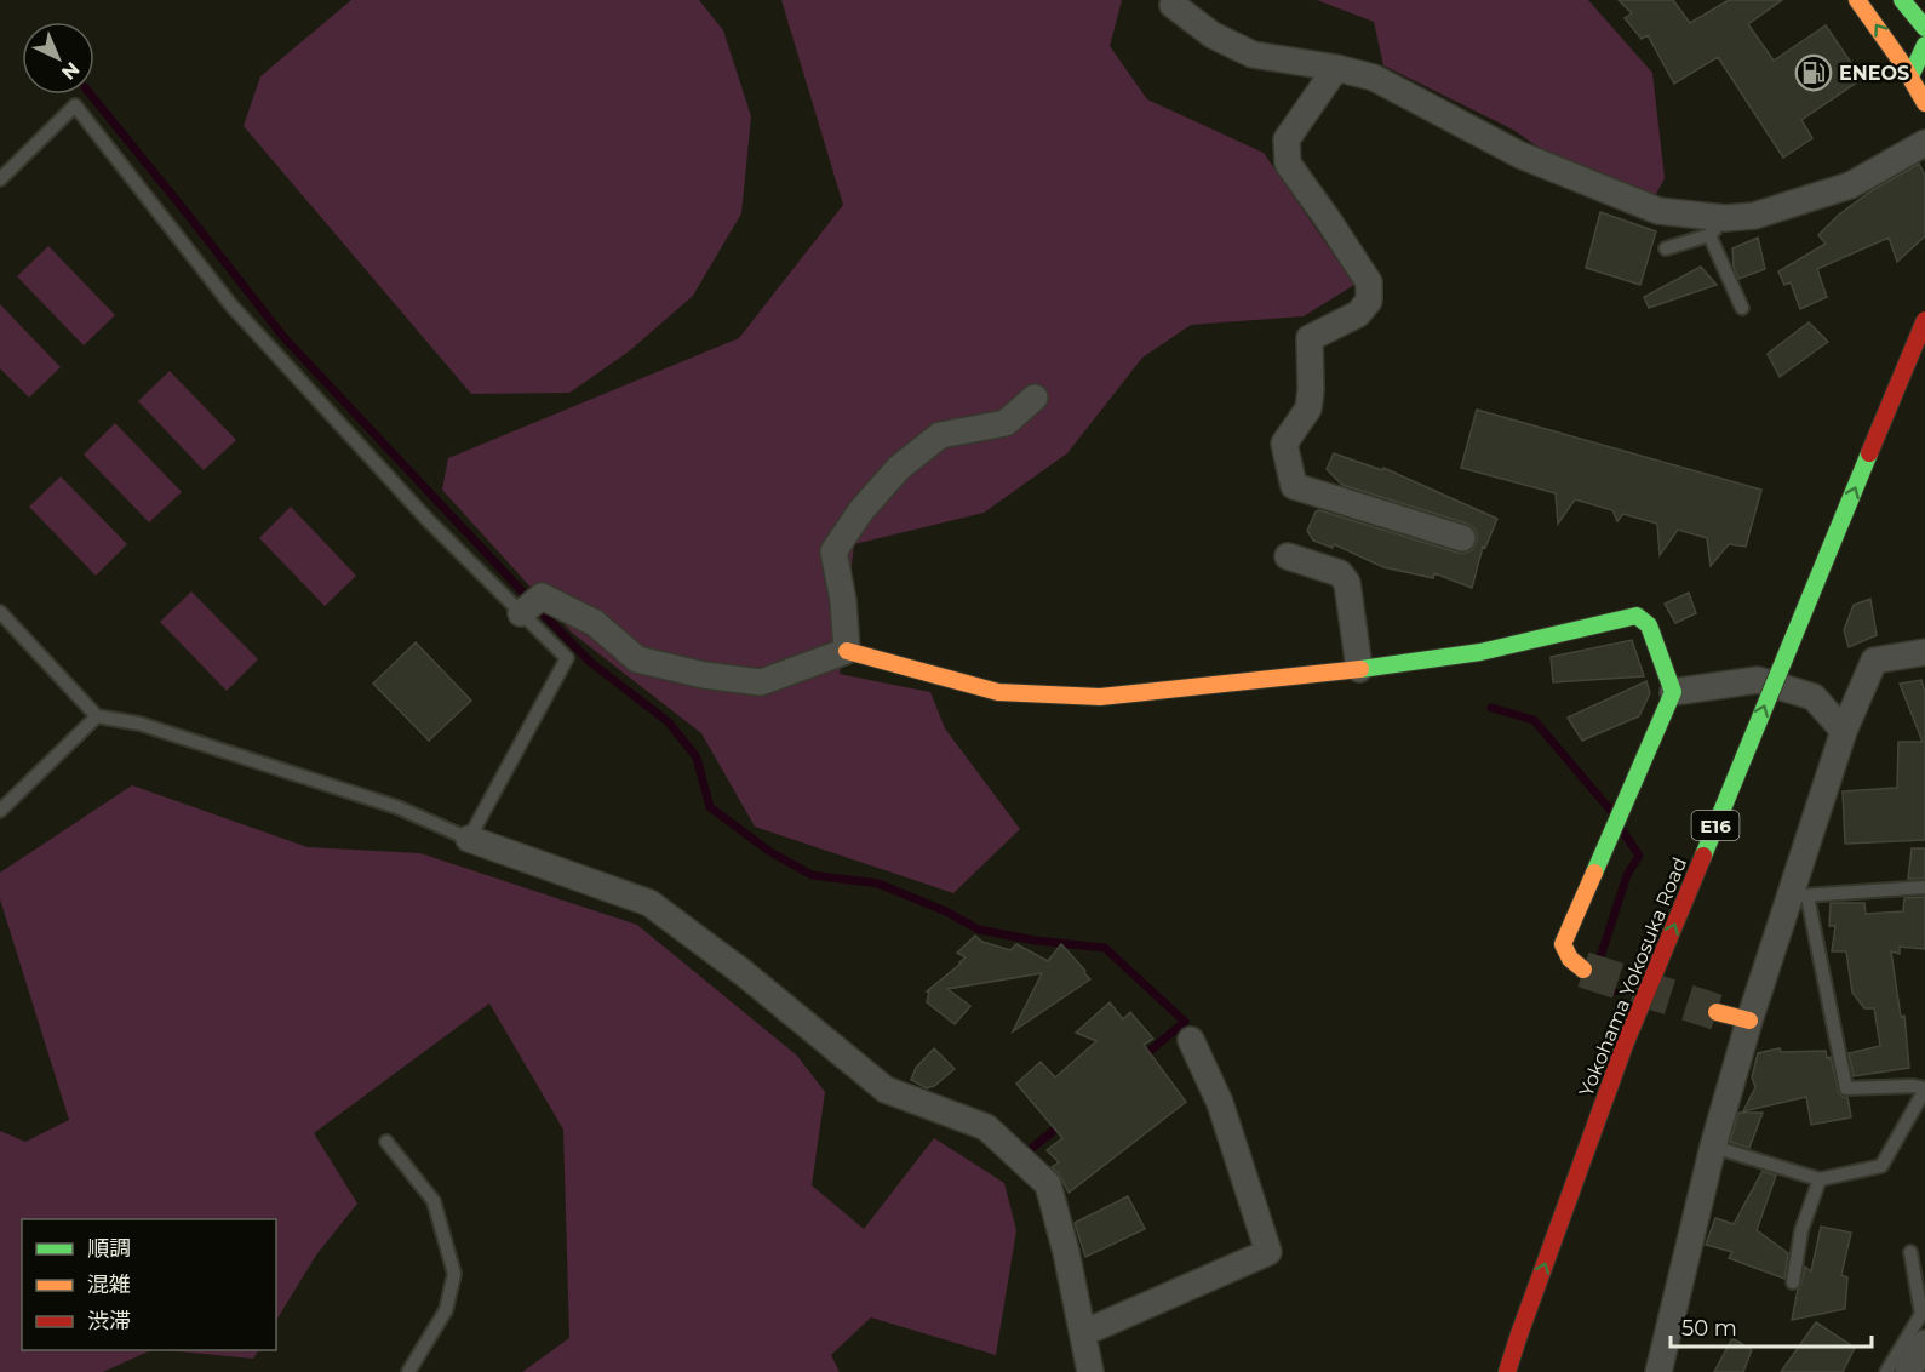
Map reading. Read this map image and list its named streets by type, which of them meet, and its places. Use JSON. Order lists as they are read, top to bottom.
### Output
{
  "streets": {
    "main road": ["E16", "Yokohama Yokosuka Road"]
  },
  "places": {
    "fuel station": ["ENEOS"]
  },
  "legend": ["順調", "混雑", "渋滞"],
  "scale_bar": "50 m",
  "north": "bottom right"
}
